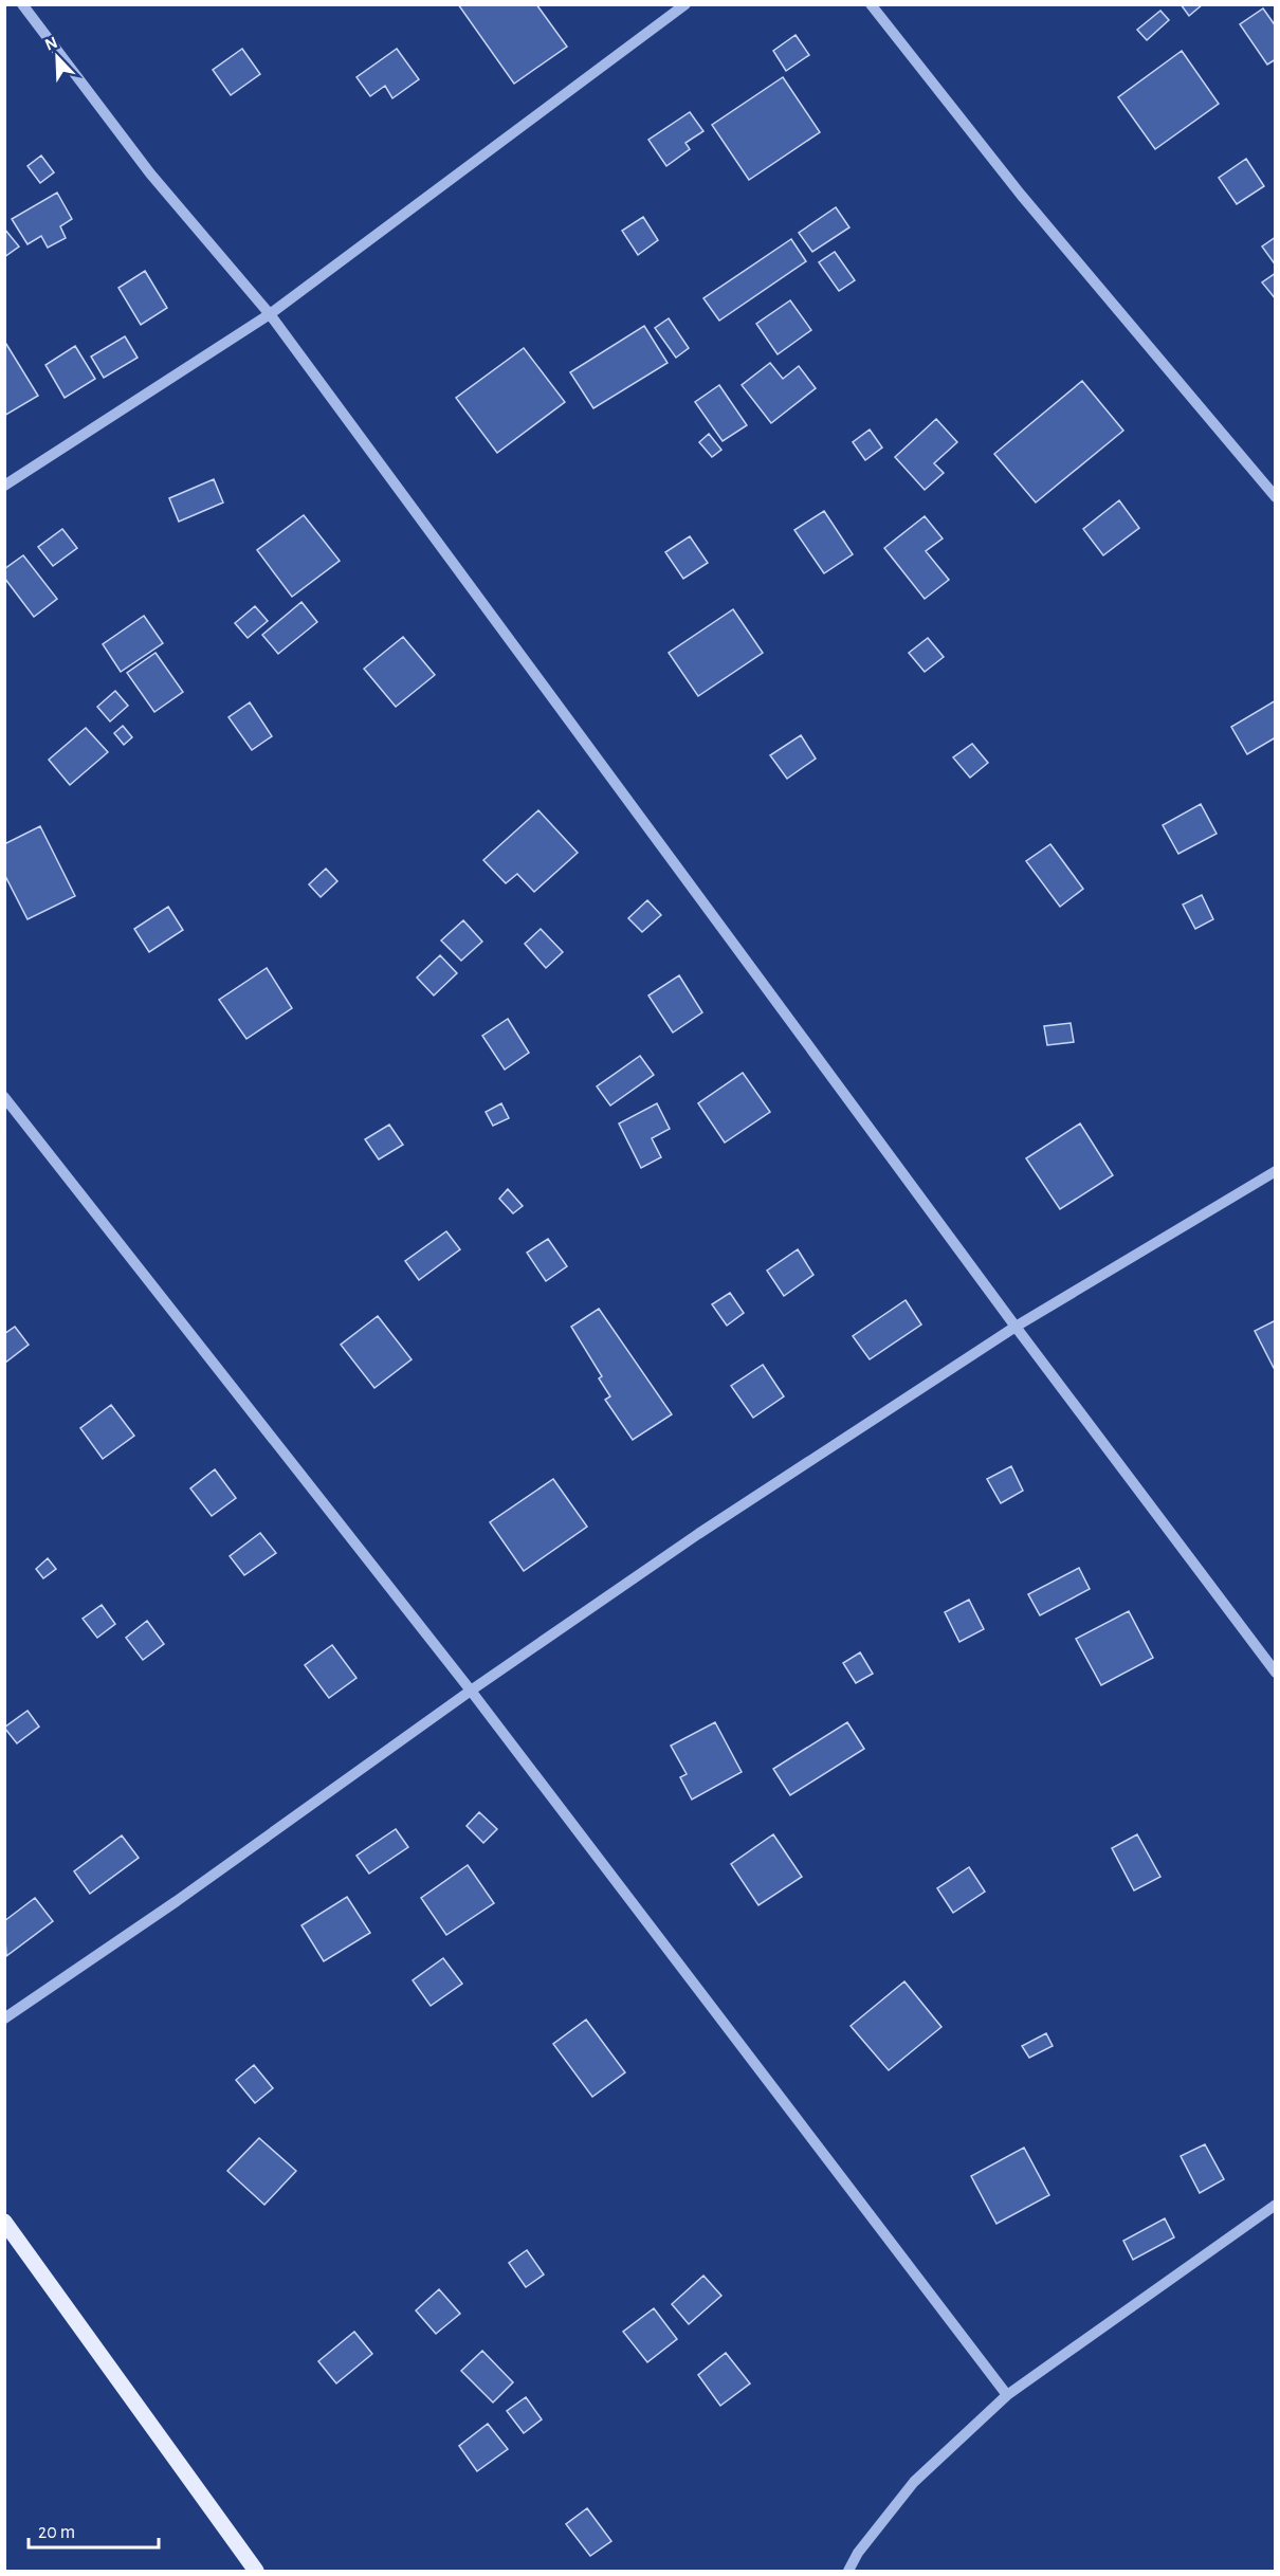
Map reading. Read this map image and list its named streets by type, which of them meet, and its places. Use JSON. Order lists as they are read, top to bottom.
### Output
{
  "scale_bar": "20 m",
  "north": "top left"
}
